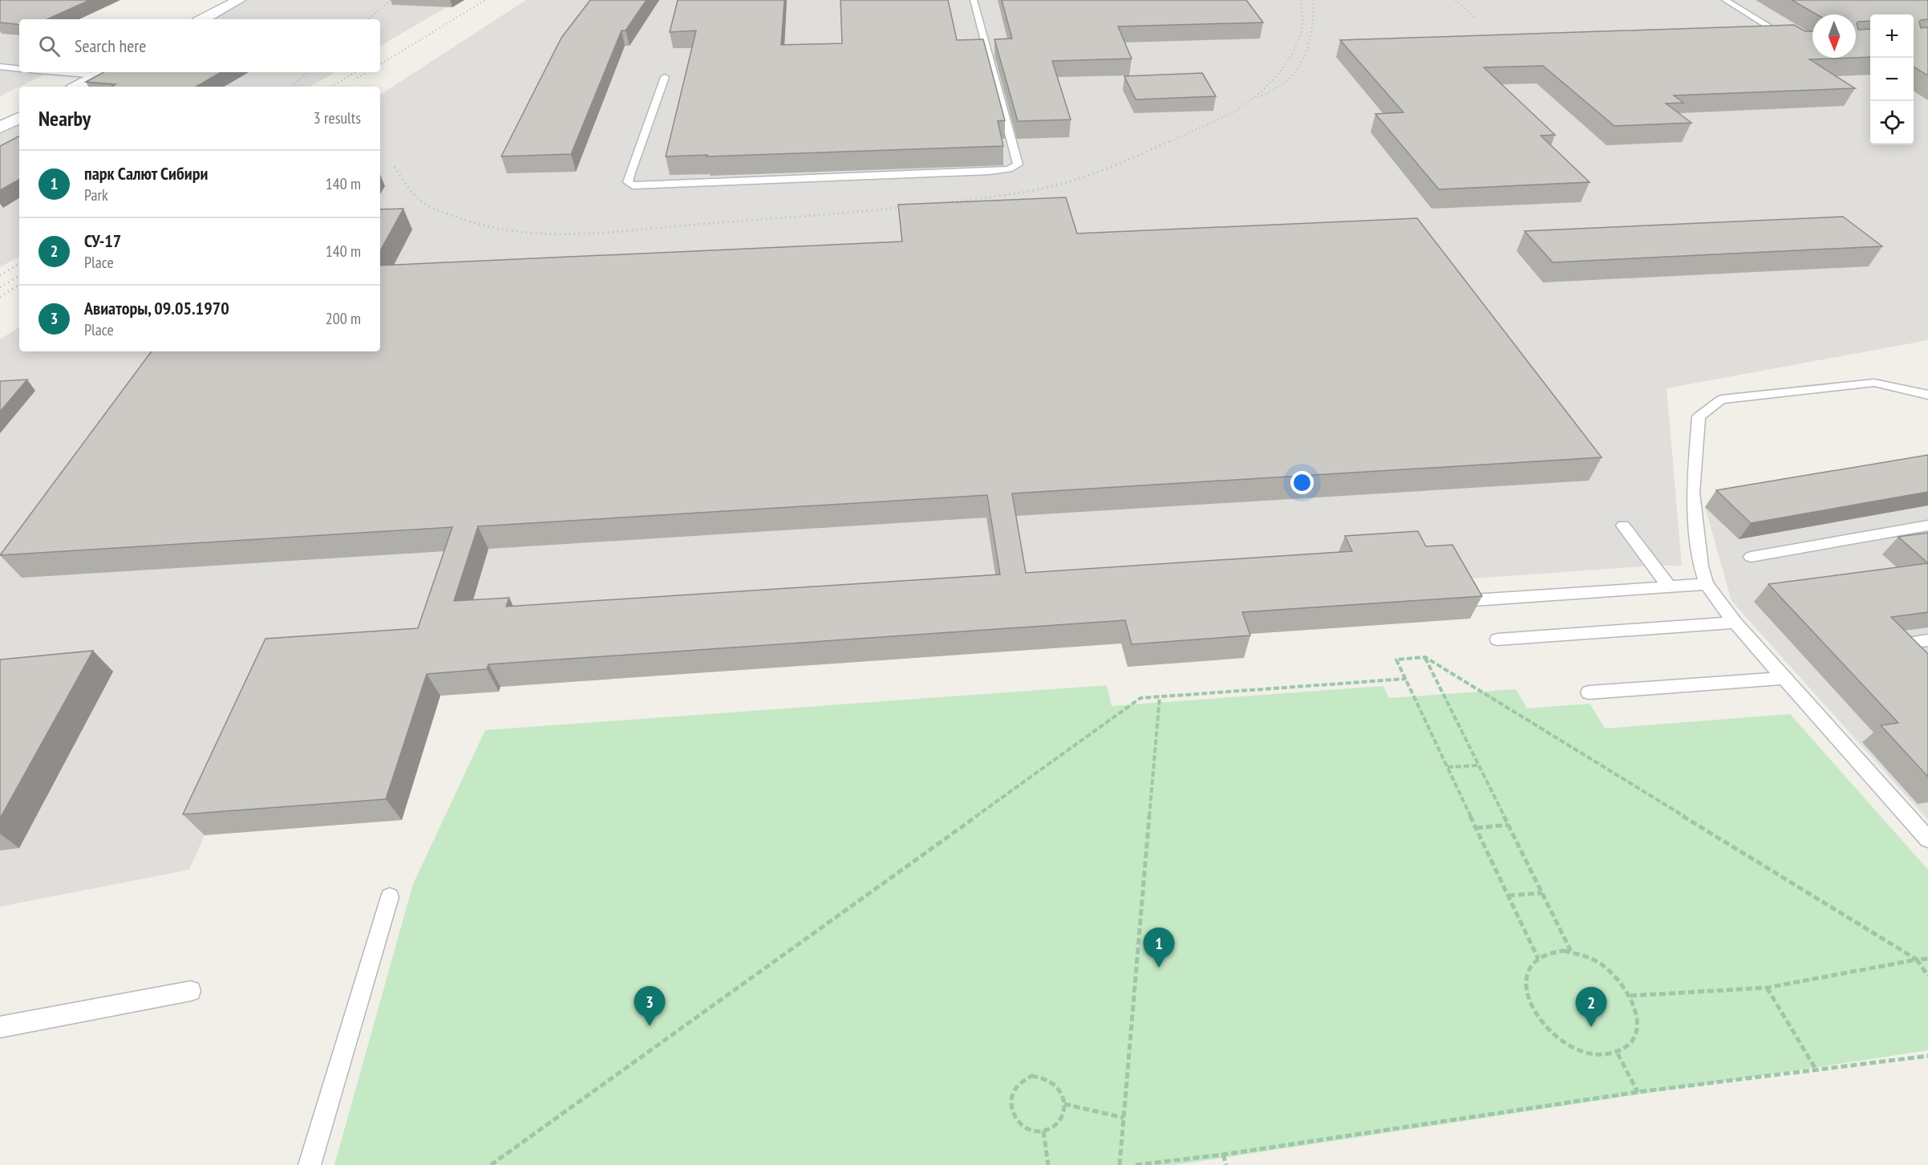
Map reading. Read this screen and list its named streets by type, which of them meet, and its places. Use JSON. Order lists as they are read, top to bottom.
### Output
{
  "north": "bottom",
  "page": {
    "map_buttons": ["+", "−"],
    "search": "Search here",
    "heading": ["Nearby", "3 results"],
    "list": [
      {
        "mark": "1",
        "name": "парк Салют Сибири",
        "note": "Park",
        "value": "140 m"
      },
      {
        "mark": "2",
        "name": "СУ-17",
        "note": "Place",
        "value": "140 m"
      },
      {
        "mark": "3",
        "name": "Авиаторы, 09.05.1970",
        "note": "Place",
        "value": "200 m"
      }
    ],
    "pins": ["1", "3", "2"]
  }
}
